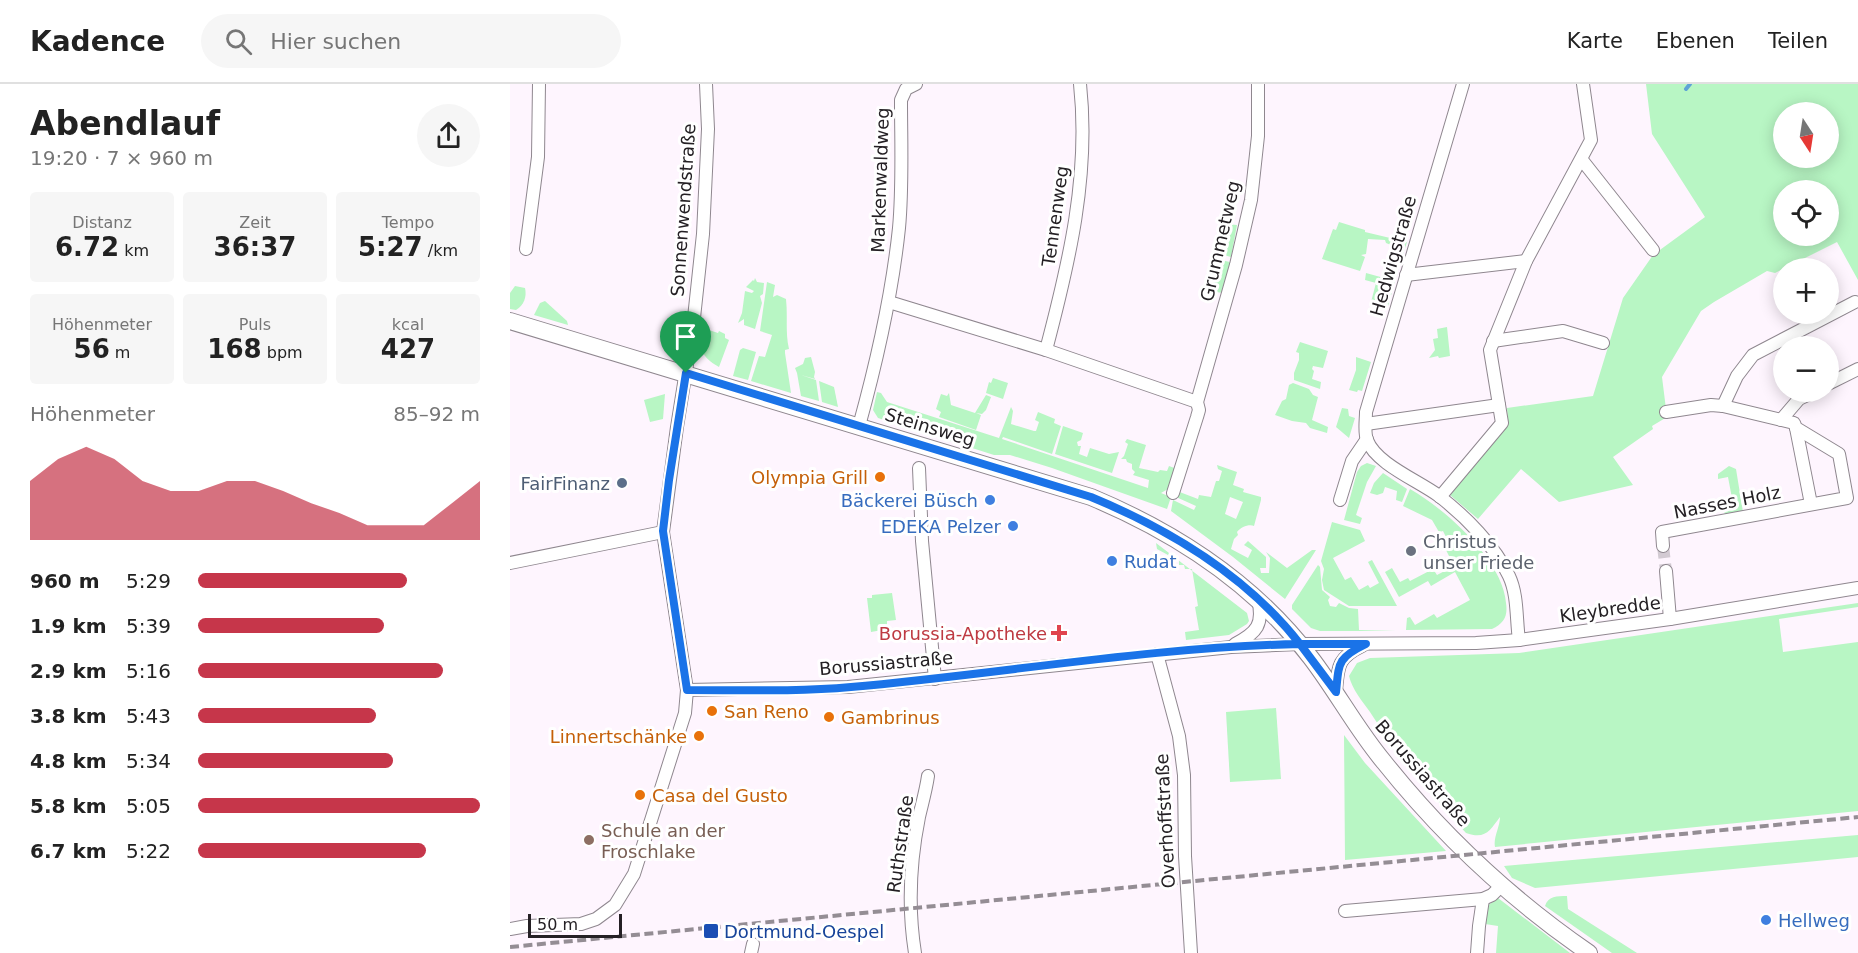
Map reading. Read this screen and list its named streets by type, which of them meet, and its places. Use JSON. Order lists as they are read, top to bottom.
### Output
{
  "streets": {
    "main road": ["Steinsweg", "Borussiastraße"],
    "street": [
      "Markenwaldweg",
      "Sonnenwendstraße",
      "Tennenweg",
      "Grummetweg",
      "Hedwigstraße",
      "Nasses Holz",
      "Kleybredde",
      "Overhoffstraße",
      "Ruthstraße"
    ]
  },
  "crossings": [
    ["Markenwaldweg", "Steinsweg"],
    ["Sonnenwendstraße", "Steinsweg"],
    ["Sonnenwendstraße", "Borussiastraße"],
    ["Steinsweg", "Kleybredde"],
    ["Steinsweg", "Borussiastraße"],
    ["Kleybredde", "Borussiastraße"],
    ["Borussiastraße", "Overhoffstraße"]
  ],
  "places": {
    "other": [
      "Olympia Grill",
      "FairFinanz",
      "Bäckerei Büsch",
      "EDEKA Pelzer",
      "Christus unser Friede",
      "Rudat",
      "San Reno",
      "Gambrinus",
      "Linnertschänke",
      "Casa del Gusto",
      "Schule an der Froschlake",
      "Hellweg"
    ],
    "health": ["Borussia-Apotheke"],
    "transit": ["Dortmund-Oespel"]
  },
  "scale_bar": "50 m",
  "north": "bottom",
  "page": {
    "header": "Kadence",
    "search": "Hier suchen",
    "nav": ["Karte", "Ebenen", "Teilen"],
    "heading": ["Abendlauf", "19:20 · 7 × 960 m"],
    "map_buttons": ["+", "−"],
    "stats": [
      ["Distanz", "6.72 km"],
      ["Zeit", "36:37"],
      ["Tempo", "5:27 /km"],
      ["Höhenmeter", "56 m"],
      ["Puls", "168 bpm"],
      ["kcal", "427"]
    ],
    "chart": ["Höhenmeter", "85–92 m"],
    "list": [
      {
        "name": "960 m",
        "note": "5:29"
      },
      {
        "name": "1.9 km",
        "note": "5:39"
      },
      {
        "name": "2.9 km",
        "note": "5:16"
      },
      {
        "name": "3.8 km",
        "note": "5:43"
      },
      {
        "name": "4.8 km",
        "note": "5:34"
      },
      {
        "name": "5.8 km",
        "note": "5:05"
      },
      {
        "name": "6.7 km",
        "note": "5:22"
      }
    ],
    "scale": "50 m"
  }
}
